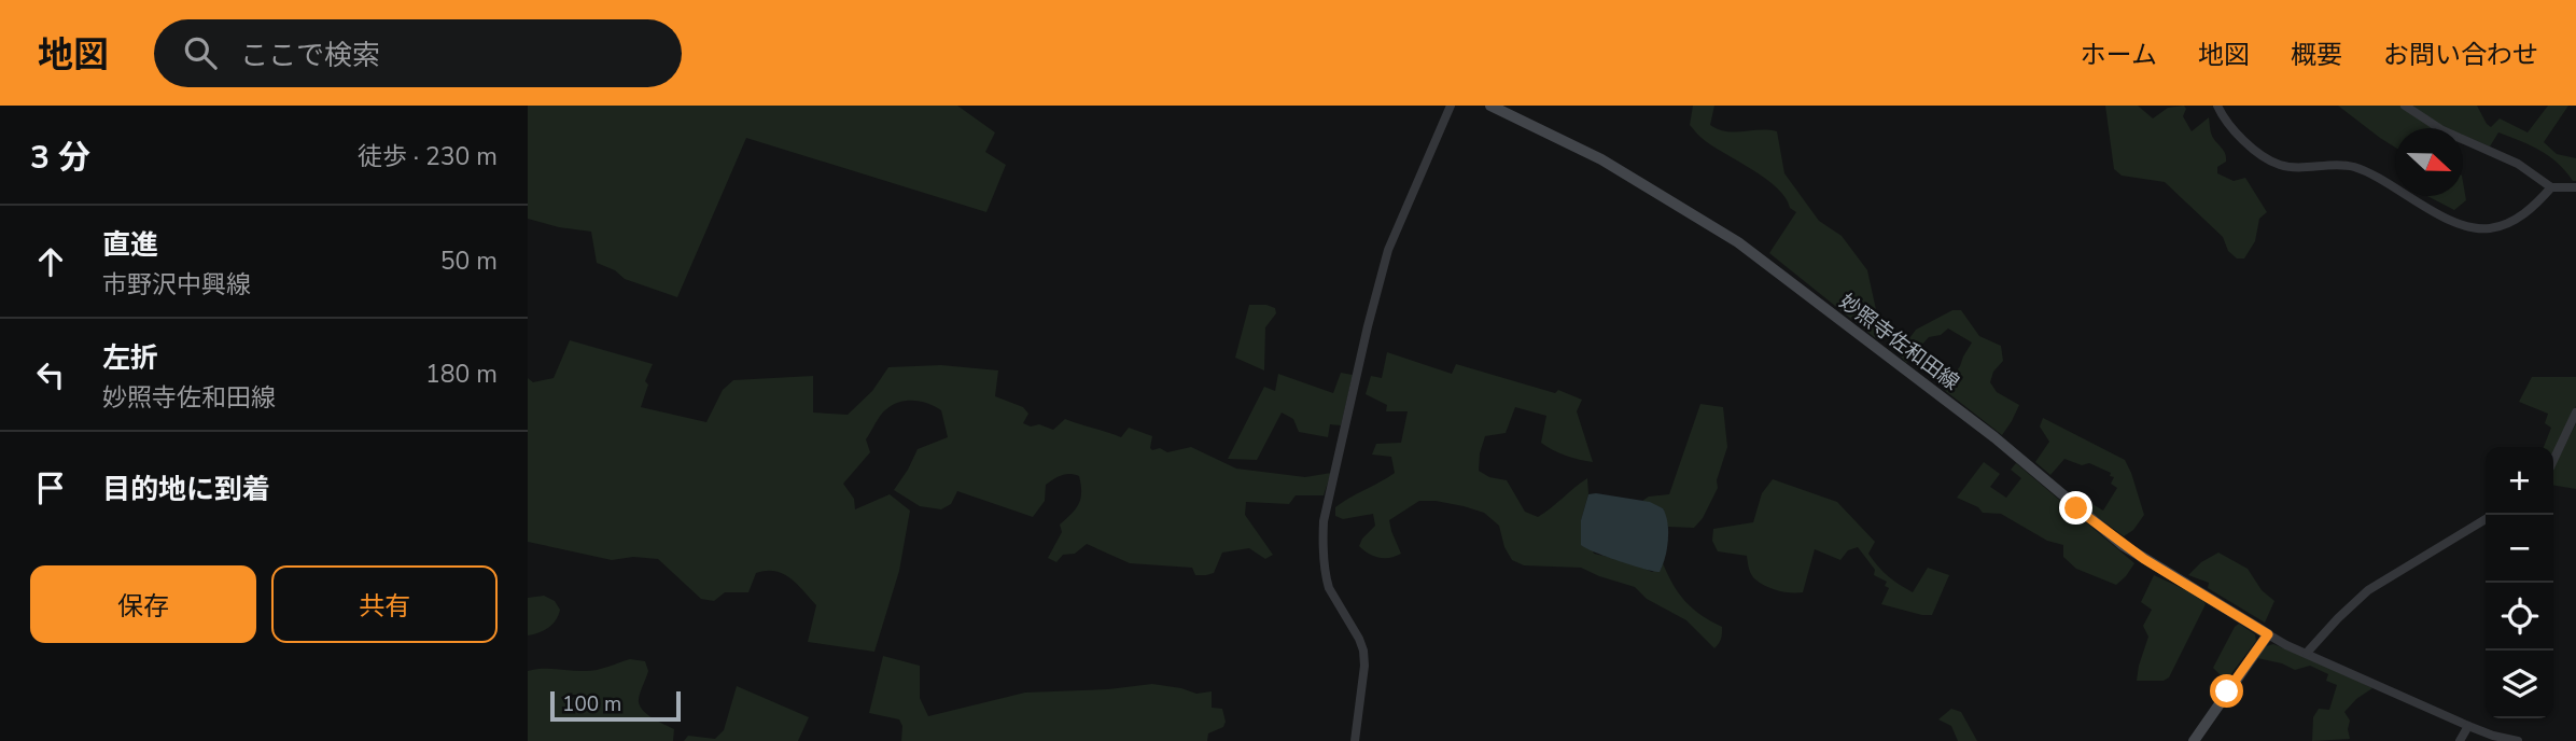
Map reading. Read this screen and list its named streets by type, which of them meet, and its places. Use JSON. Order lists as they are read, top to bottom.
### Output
{
  "streets": {
    "main road": ["妙照寺佐和田線"]
  },
  "scale_bar": "100 m",
  "north": "right",
  "page": {
    "header": "地図",
    "search": "ここで検索",
    "nav": [
      "ホーム",
      "地図",
      "概要",
      "お問い合わせ"
    ],
    "heading": ["3 分", "徒歩 · 230 m"],
    "list": [
      ["直進", "市野沢中興線", "50 m"],
      ["左折", "妙照寺佐和田線", "180 m"],
      "目的地に到着"
    ],
    "map_buttons": ["+", "−"],
    "buttons": ["保存", "共有"],
    "scale": "100 m"
  }
}
